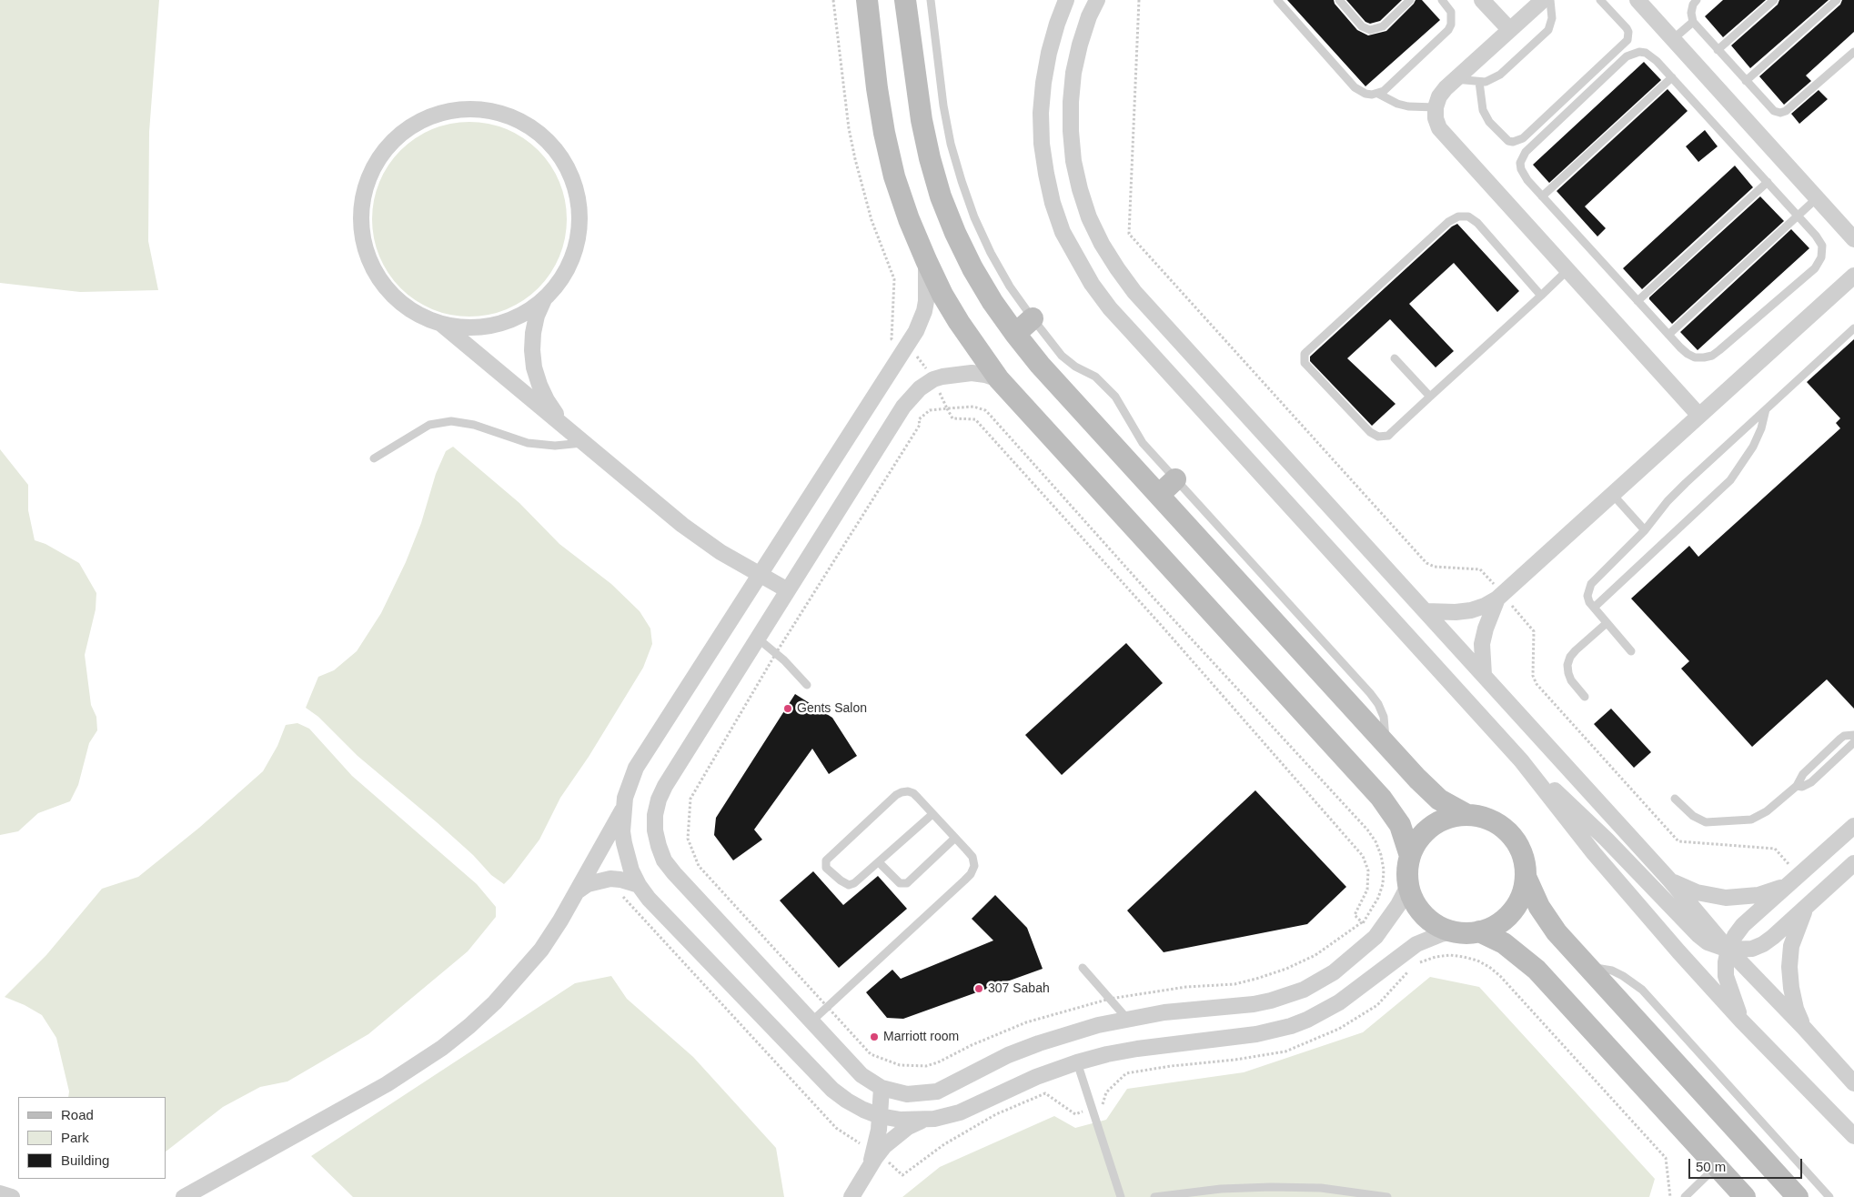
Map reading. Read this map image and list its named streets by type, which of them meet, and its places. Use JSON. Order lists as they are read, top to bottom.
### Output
{
  "places": ["Gents Salon", "307 Sabah", "Marriott room"],
  "legend": ["Road", "Park", "Building"],
  "scale_bar": "50 m"
}
